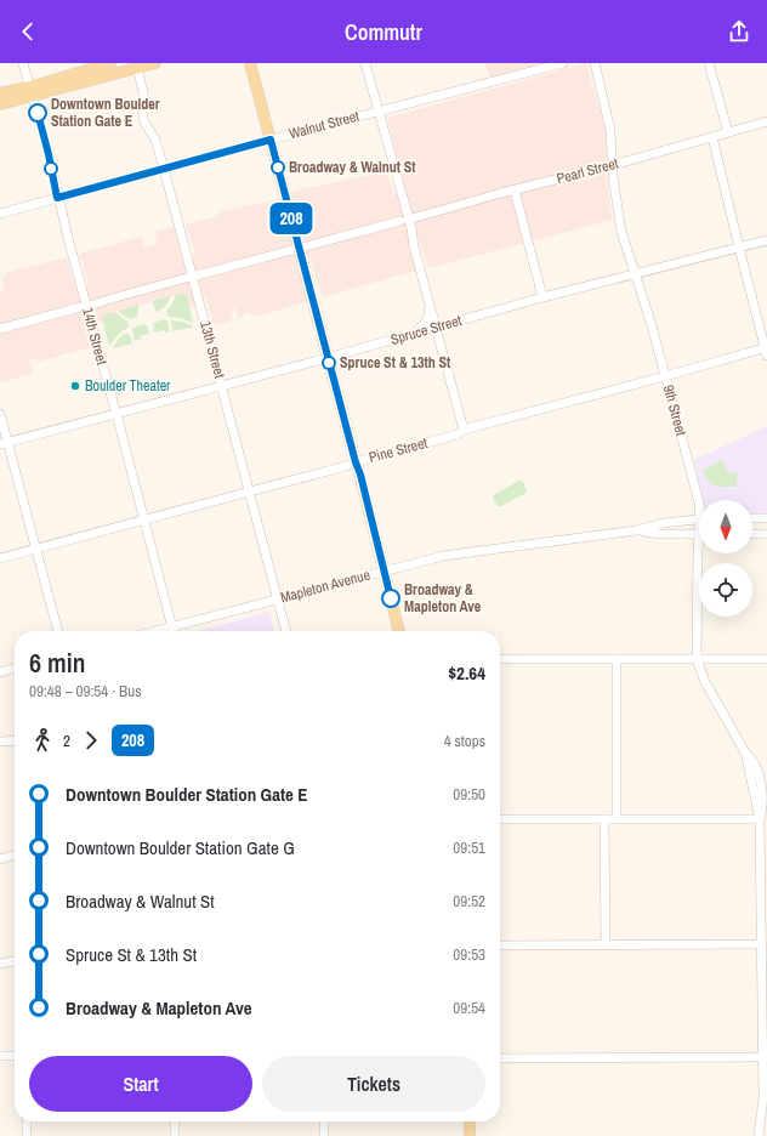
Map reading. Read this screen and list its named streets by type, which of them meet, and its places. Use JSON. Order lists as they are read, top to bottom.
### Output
{
  "streets": {
    "street": [
      "Walnut Street",
      "Pearl Street",
      "Spruce Street",
      "14th Street",
      "13th Street",
      "9th Street",
      "Pine Street",
      "Mapleton Avenue"
    ]
  },
  "crossings": [
    ["Walnut Street", "14th Street"],
    ["Walnut Street", "13th Street"],
    ["Pearl Street", "9th Street"],
    ["Spruce Street", "14th Street"],
    ["Spruce Street", "13th Street"],
    ["Spruce Street", "9th Street"],
    ["14th Street", "Pine Street"],
    ["14th Street", "Mapleton Avenue"],
    ["13th Street", "Pine Street"],
    ["13th Street", "Mapleton Avenue"],
    ["9th Street", "Pine Street"]
  ],
  "places": [
    "Downtown Boulder Station Gate E",
    "Broadway & Walnut St",
    "Spruce St & 13th St",
    "Boulder Theater",
    "Broadway & Mapleton Ave"
  ],
  "lines": ["bus line 208"],
  "north": "bottom",
  "page": {
    "header": "Commutr",
    "on_map": "208",
    "heading": ["6 min", "09:48 – 09:54 · Bus", "$2.64"],
    "legs": ["2", "208", "4 stops"],
    "list": [
      {
        "name": "Downtown Boulder Station Gate E",
        "value": "09:50"
      },
      {
        "name": "Downtown Boulder Station Gate G",
        "value": "09:51"
      },
      {
        "name": "Broadway & Walnut St",
        "value": "09:52"
      },
      {
        "name": "Spruce St & 13th St",
        "value": "09:53"
      },
      {
        "name": "Broadway & Mapleton Ave",
        "value": "09:54"
      }
    ],
    "buttons": ["Start", "Tickets"]
  }
}
